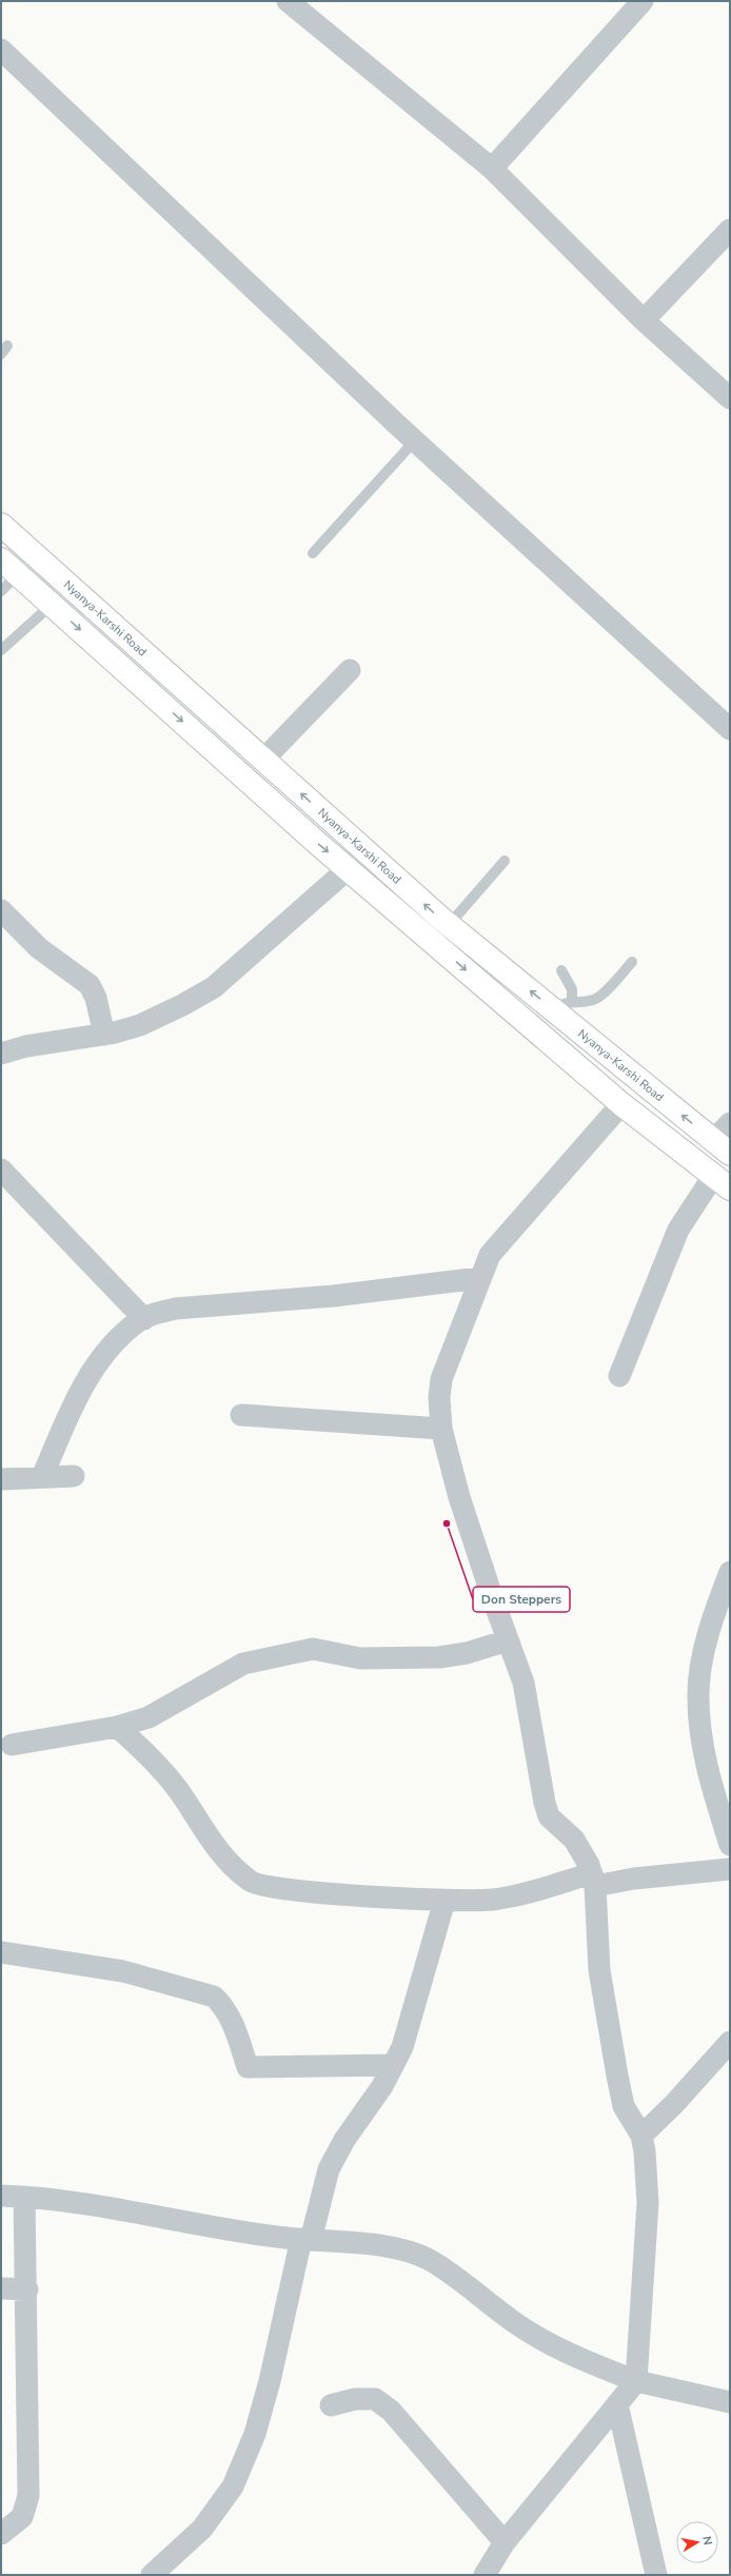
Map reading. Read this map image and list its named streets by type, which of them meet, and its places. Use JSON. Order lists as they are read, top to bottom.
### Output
{
  "streets": {
    "main road": ["Nyanya-Karshi Road"]
  },
  "places": ["Don Steppers"],
  "north": "right"
}
